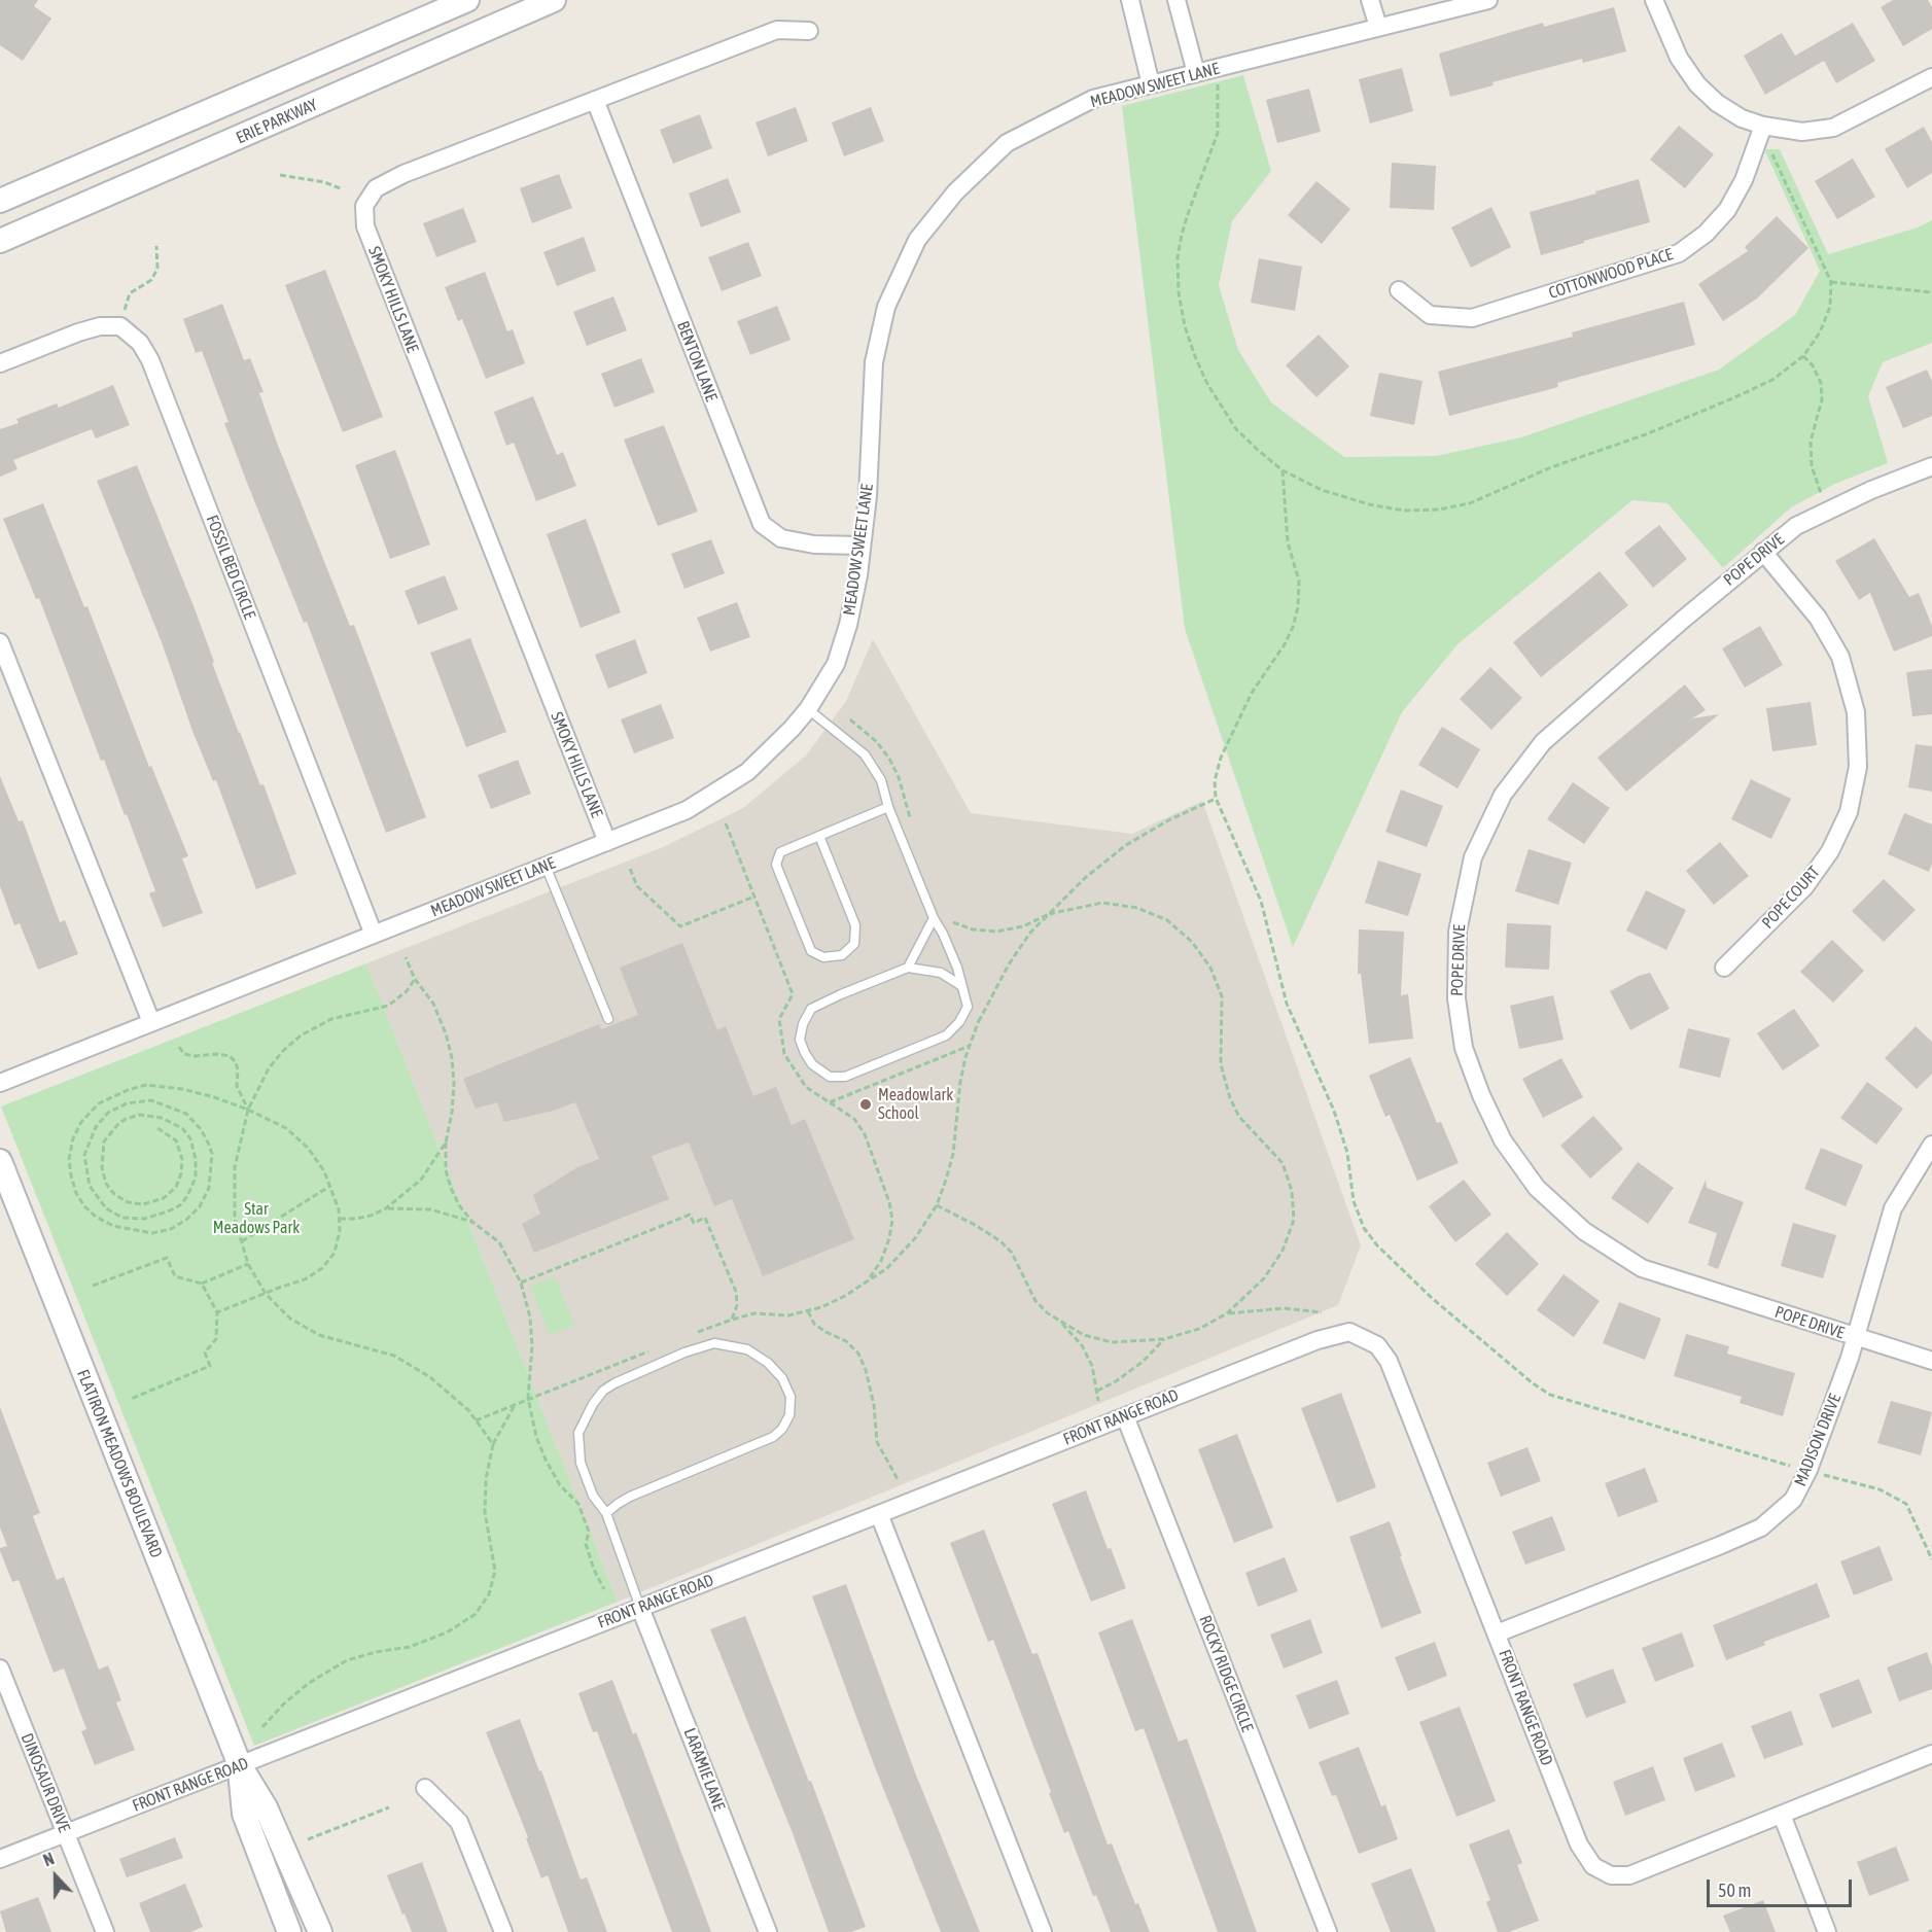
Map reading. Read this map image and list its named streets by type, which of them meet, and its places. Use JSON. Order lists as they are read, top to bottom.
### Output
{
  "streets": {
    "main road": ["ERIE PARKWAY", "FLATIRON MEADOWS BOULEVARD"],
    "street": [
      "MEADOW SWEET LANE",
      "COTTONWOOD PLACE",
      "SMOKY HILLS LANE",
      "BENTON LANE",
      "POPE DRIVE",
      "FOSSIL BED CIRCLE",
      "POPE COURT",
      "FRONT RANGE ROAD",
      "MADISON DRIVE",
      "ROCKY RIDGE CIRCLE",
      "LARAMIE LANE",
      "DINOSAUR DRIVE"
    ]
  },
  "crossings": [
    ["MEADOW SWEET LANE", "SMOKY HILLS LANE"],
    ["MEADOW SWEET LANE", "BENTON LANE"],
    ["MEADOW SWEET LANE", "FOSSIL BED CIRCLE"],
    ["SMOKY HILLS LANE", "BENTON LANE"],
    ["POPE DRIVE", "POPE COURT"],
    ["POPE DRIVE", "MADISON DRIVE"],
    ["FRONT RANGE ROAD", "MADISON DRIVE"],
    ["FRONT RANGE ROAD", "FLATIRON MEADOWS BOULEVARD"],
    ["FRONT RANGE ROAD", "ROCKY RIDGE CIRCLE"],
    ["FRONT RANGE ROAD", "LARAMIE LANE"],
    ["FRONT RANGE ROAD", "DINOSAUR DRIVE"]
  ],
  "parks": ["Star Meadows Park"],
  "places": ["Meadowlark School"],
  "scale_bar": "50 m",
  "north": "top"
}
